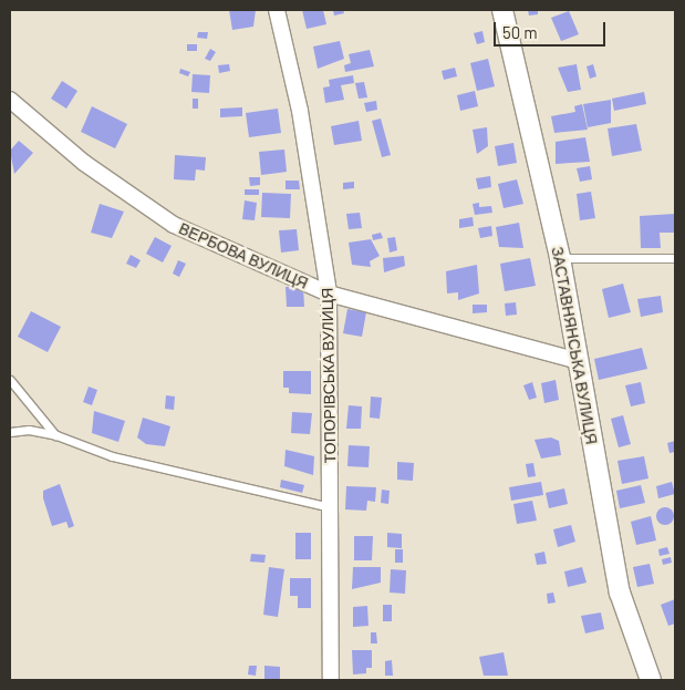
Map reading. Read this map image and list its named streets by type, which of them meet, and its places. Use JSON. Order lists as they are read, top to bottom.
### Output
{
  "streets": {
    "street": ["ВЕРБОВА ВУЛИЦЯ", "ЗАСТАВНЯНСЬКА ВУЛИЦЯ", "ТОПОРІВСЬКА ВУЛИЦЯ"]
  },
  "crossings": [
    ["ВЕРБОВА ВУЛИЦЯ", "ЗАСТАВНЯНСЬКА ВУЛИЦЯ"],
    ["ВЕРБОВА ВУЛИЦЯ", "ТОПОРІВСЬКА ВУЛИЦЯ"]
  ],
  "scale_bar": "50 m"
}
